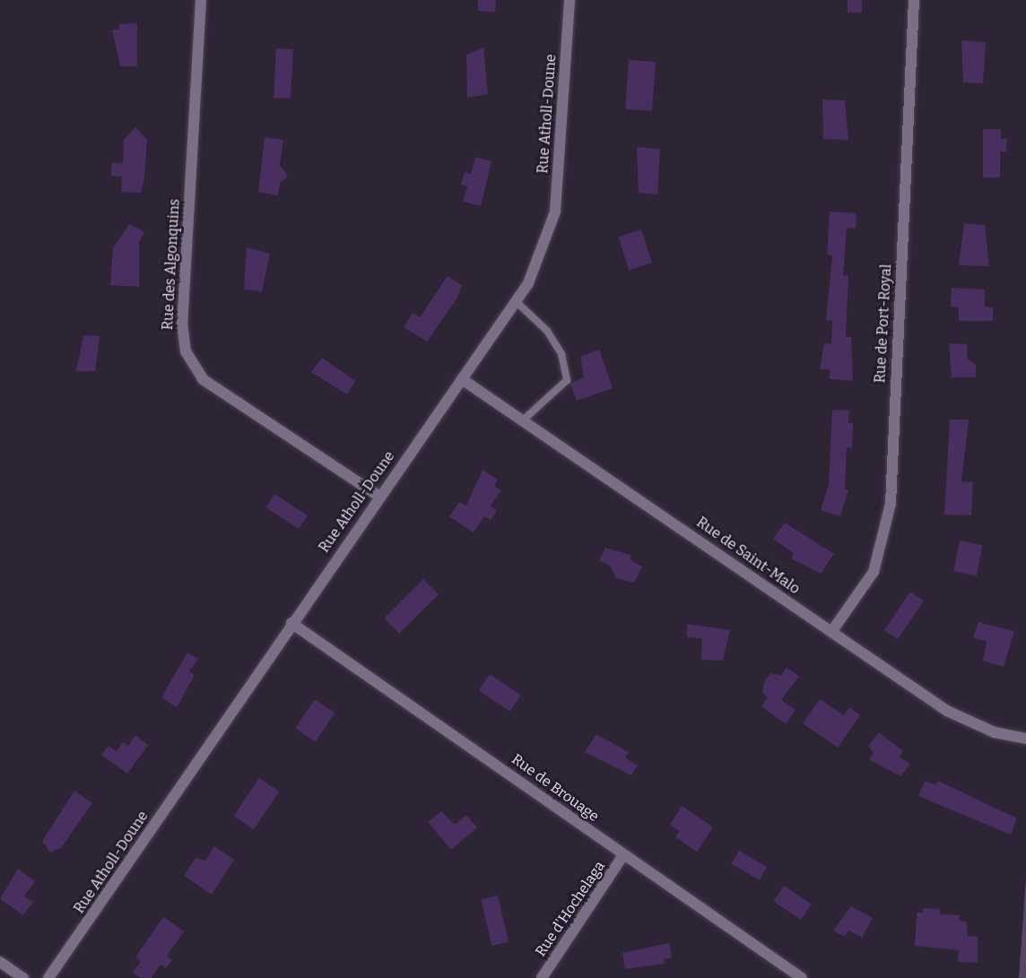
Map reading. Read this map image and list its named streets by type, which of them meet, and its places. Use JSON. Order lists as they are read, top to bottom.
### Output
{
  "streets": {
    "street": [
      "Rue Atholl-Doune",
      "Rue des Algonquins",
      "Rue de Port-Royal",
      "Rue de Saint-Malo",
      "Rue de Brouage",
      "Rue d'Hochelaga"
    ]
  },
  "crossings": [
    ["Rue Atholl-Doune", "Rue des Algonquins"],
    ["Rue Atholl-Doune", "Rue de Saint-Malo"],
    ["Rue Atholl-Doune", "Rue de Brouage"],
    ["Rue de Port-Royal", "Rue de Saint-Malo"],
    ["Rue de Brouage", "Rue d'Hochelaga"]
  ]
}
